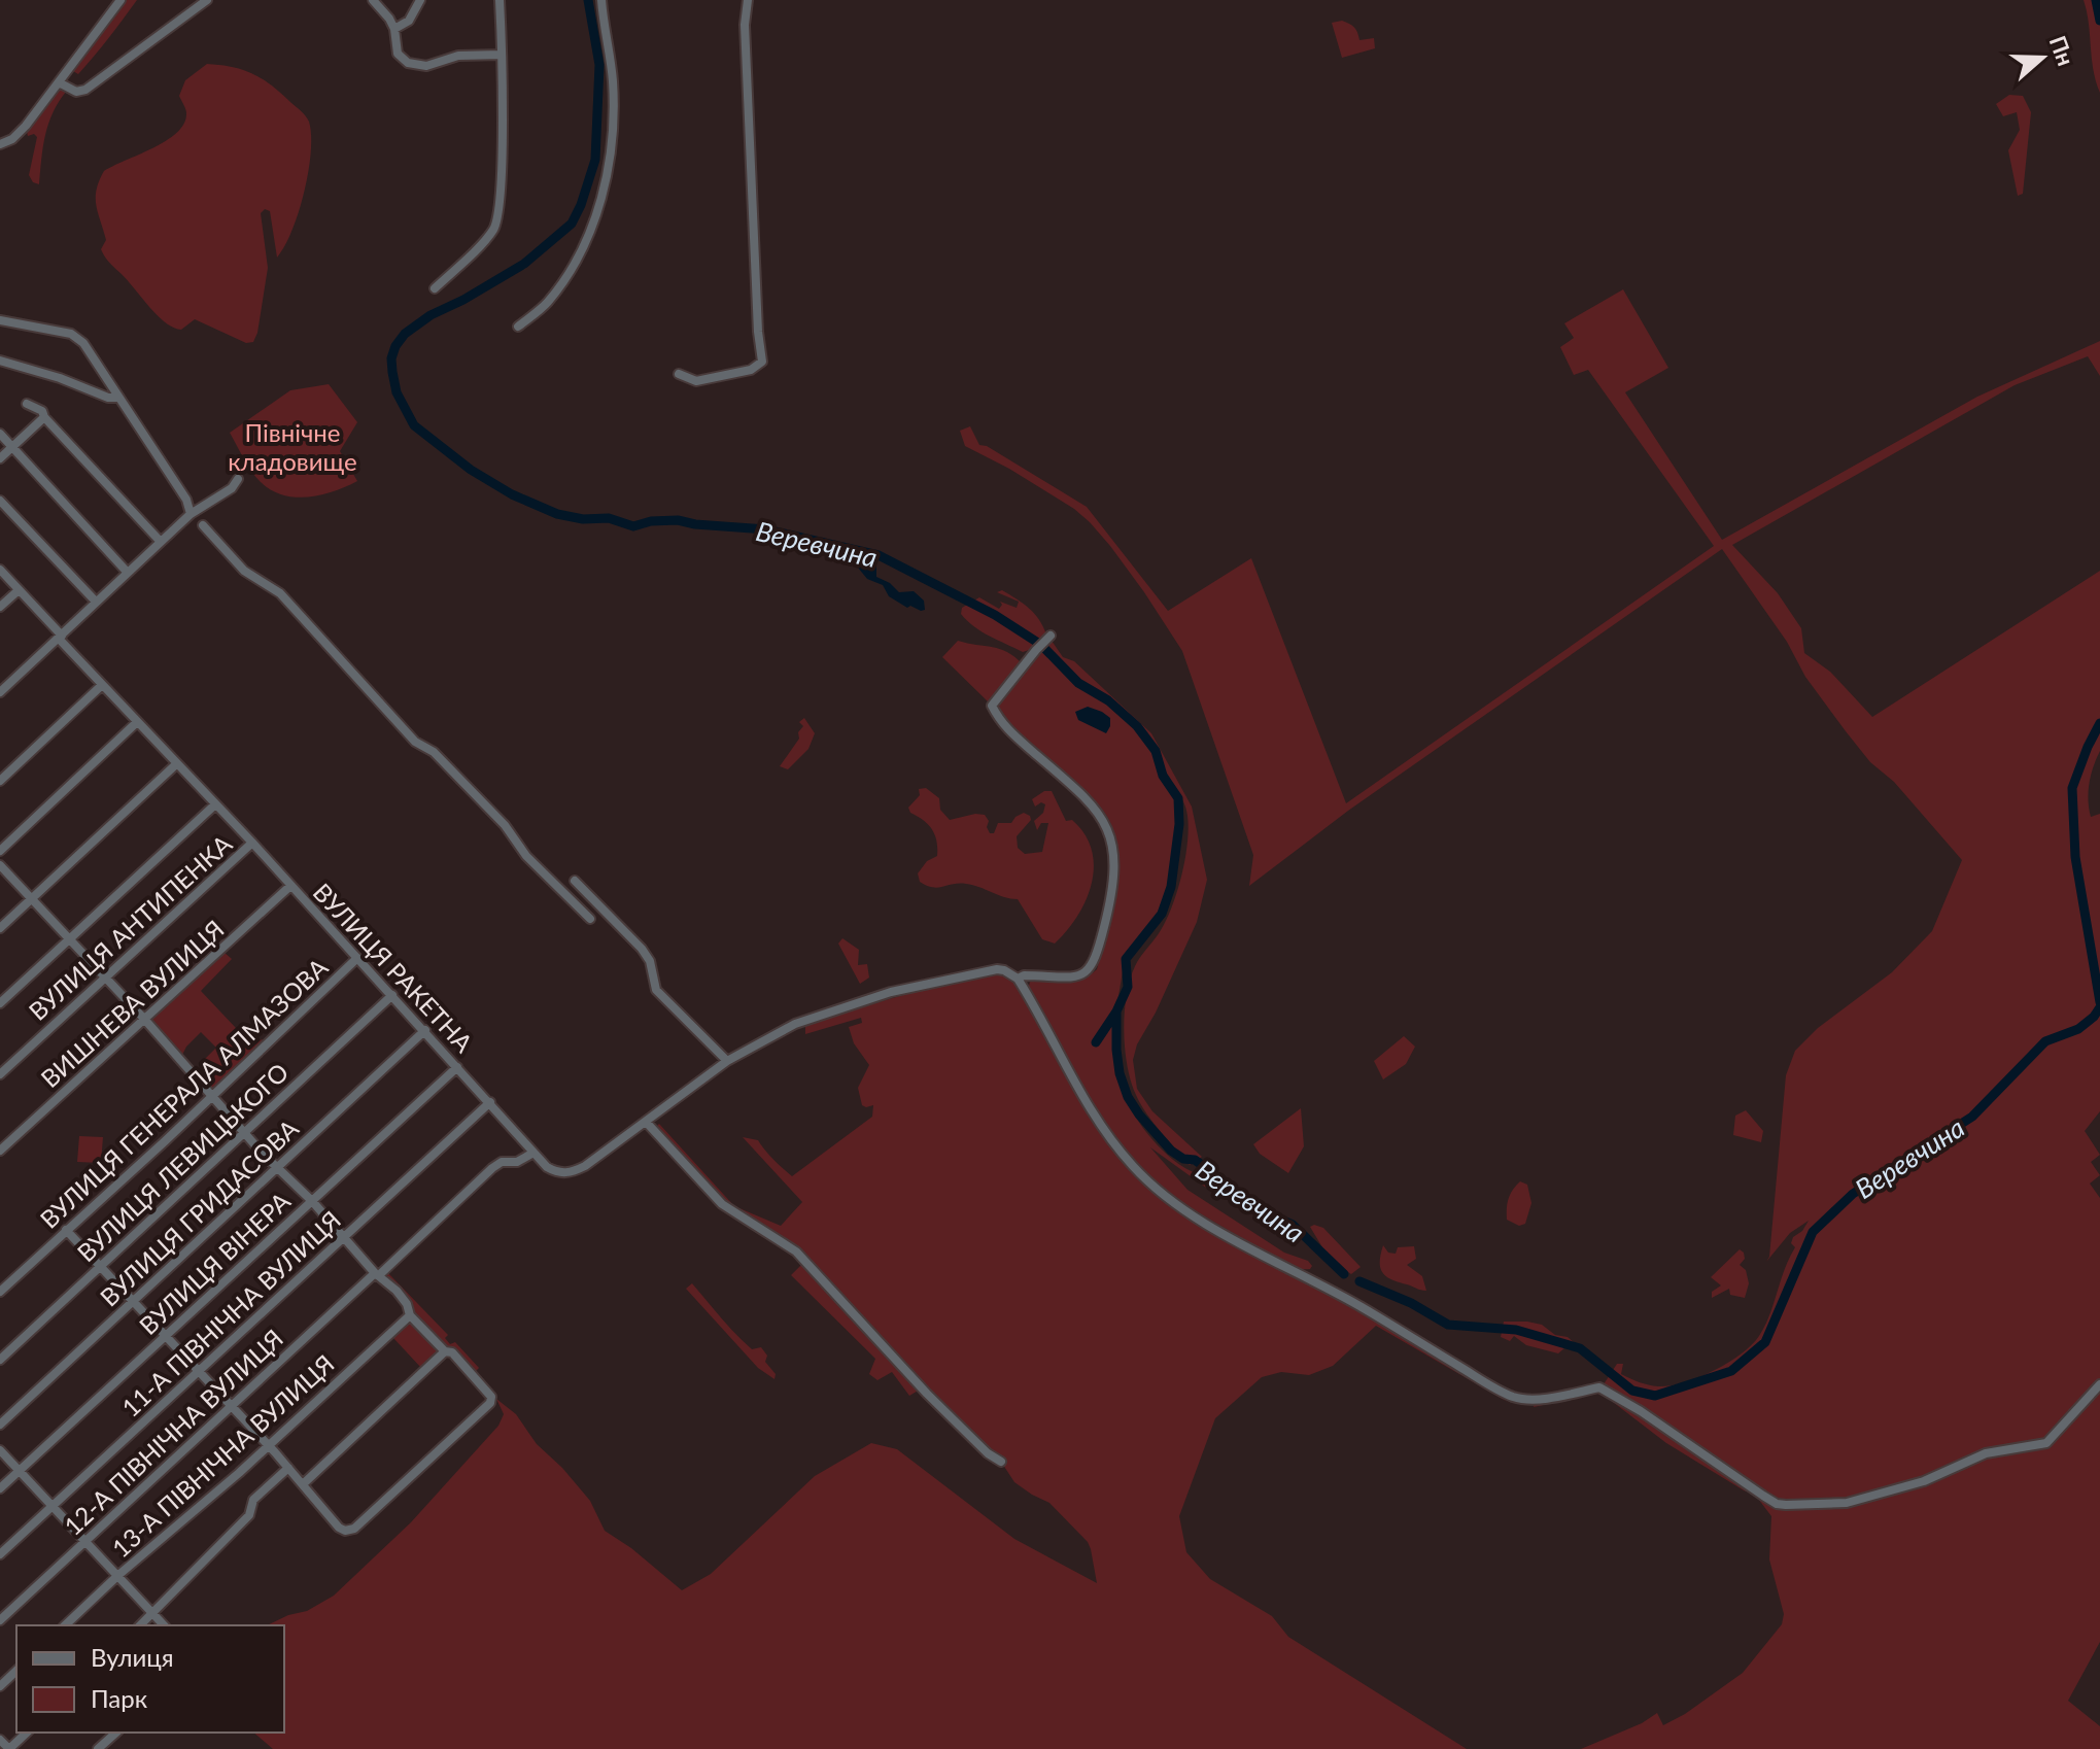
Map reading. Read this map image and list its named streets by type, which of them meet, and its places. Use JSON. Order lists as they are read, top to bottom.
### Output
{
  "streets": {
    "street": [
      "ВУЛИЦЯ АНТИПЕНКА",
      "ВУЛИЦЯ РАКЕТНА",
      "ВИШНЕВА ВУЛИЦЯ",
      "ВУЛИЦЯ ГЕНЕРАЛА АЛМАЗОВА",
      "ВУЛИЦЯ ЛЕВИЦЬКОГО",
      "ВУЛИЦЯ ГРИДАСОВА",
      "ВУЛИЦЯ ВІНЕРА",
      "11-А ПІВНІЧНА ВУЛИЦЯ",
      "12-А ПІВНІЧНА ВУЛИЦЯ",
      "13-А ПІВНІЧНА ВУЛИЦЯ"
    ]
  },
  "crossings": [
    ["ВУЛИЦЯ АНТИПЕНКА", "ВУЛИЦЯ РАКЕТНА"],
    ["ВУЛИЦЯ РАКЕТНА", "ВИШНЕВА ВУЛИЦЯ"],
    ["ВУЛИЦЯ РАКЕТНА", "ВУЛИЦЯ ГЕНЕРАЛА АЛМАЗОВА"],
    ["ВУЛИЦЯ РАКЕТНА", "ВУЛИЦЯ ЛЕВИЦЬКОГО"],
    ["ВУЛИЦЯ РАКЕТНА", "ВУЛИЦЯ ГРИДАСОВА"],
    ["ВУЛИЦЯ РАКЕТНА", "ВУЛИЦЯ ВІНЕРА"],
    ["ВУЛИЦЯ РАКЕТНА", "11-А ПІВНІЧНА ВУЛИЦЯ"],
    ["ВУЛИЦЯ РАКЕТНА", "12-А ПІВНІЧНА ВУЛИЦЯ"]
  ],
  "water": ["Веревчина"],
  "parks": ["Північне кладовище"],
  "legend": ["Вулиця", "Парк"],
  "north": "right"
}
